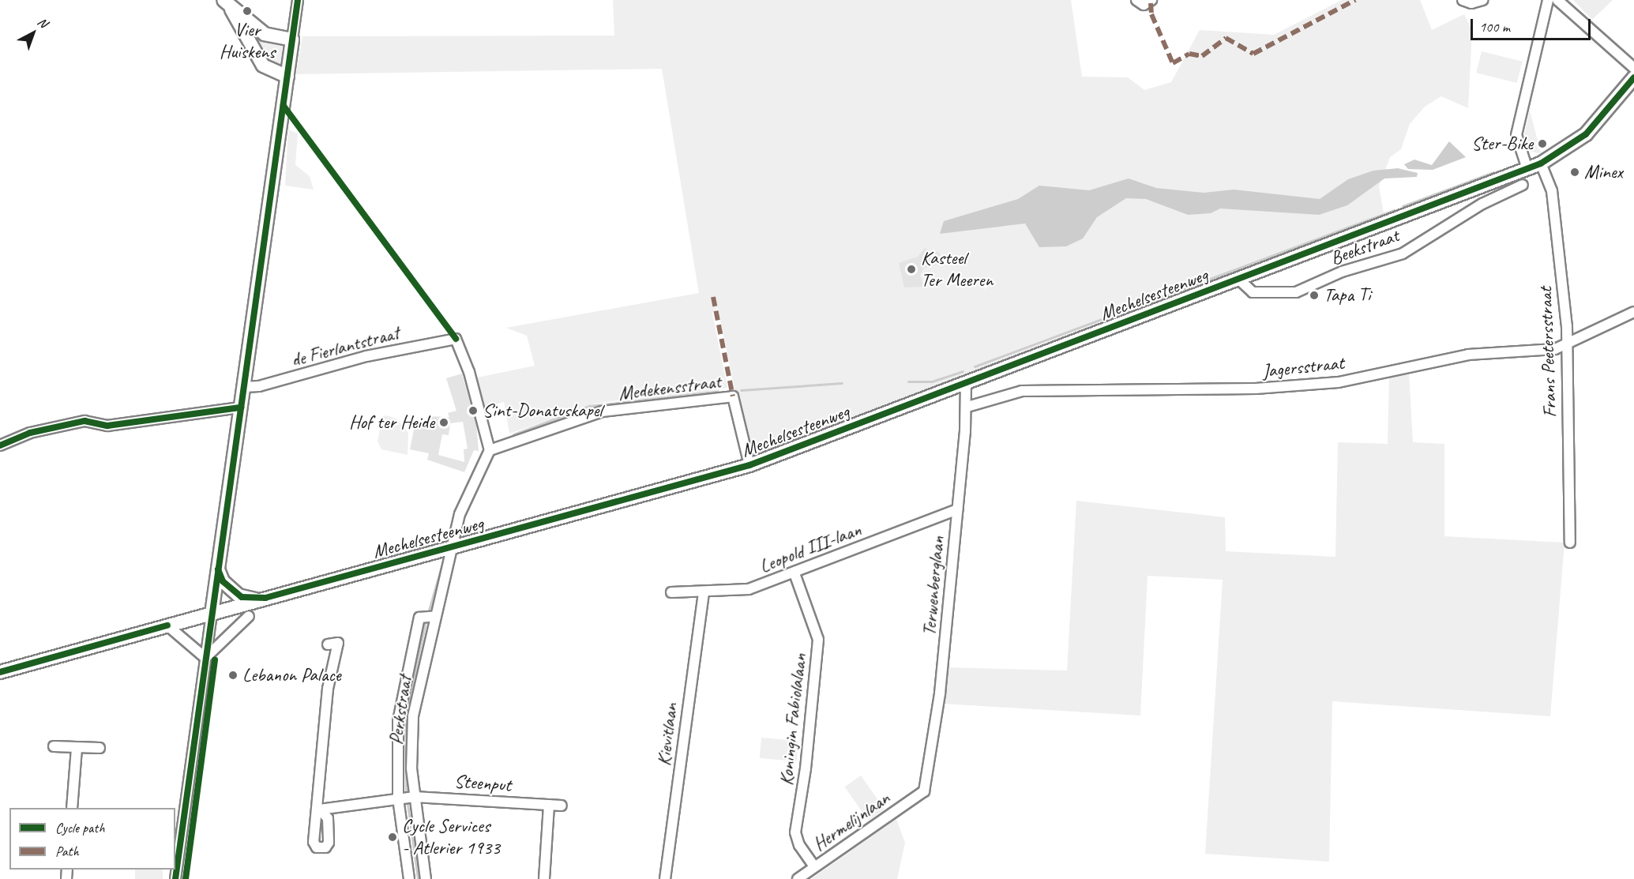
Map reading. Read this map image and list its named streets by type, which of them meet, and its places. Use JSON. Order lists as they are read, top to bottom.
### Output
{
  "streets": {
    "main road": ["Mechelsesteenweg"],
    "street": [
      "Beekstraat",
      "de Fierlantstraat",
      "Frans Peetersstraat",
      "Jagersstraat",
      "Medekensstraat",
      "Leopold III-laan",
      "Terwenberglaan",
      "Perkstraat",
      "Koningin Fabiolalaan",
      "Kievitlaan",
      "Steenput",
      "Hermelijnlaan"
    ]
  },
  "crossings": [
    ["Beekstraat", "Mechelsesteenweg"],
    ["Mechelsesteenweg", "Frans Peetersstraat"],
    ["Mechelsesteenweg", "Medekensstraat"],
    ["Mechelsesteenweg", "Terwenberglaan"],
    ["Mechelsesteenweg", "Perkstraat"],
    ["de Fierlantstraat", "Medekensstraat"],
    ["de Fierlantstraat", "Perkstraat"],
    ["Frans Peetersstraat", "Jagersstraat"],
    ["Jagersstraat", "Terwenberglaan"],
    ["Medekensstraat", "Perkstraat"],
    ["Leopold III-laan", "Terwenberglaan"],
    ["Leopold III-laan", "Koningin Fabiolalaan"],
    ["Leopold III-laan", "Kievitlaan"],
    ["Terwenberglaan", "Hermelijnlaan"],
    ["Perkstraat", "Steenput"],
    ["Koningin Fabiolalaan", "Hermelijnlaan"]
  ],
  "places": [
    "Vier Huiskens",
    "Ster-Bike",
    "Minex",
    "Kasteel Ter Meeren",
    "Tapa Ti",
    "Sint-Donatuskapel",
    "Hof ter Heide",
    "Lebanon Palace",
    "Cycle Services - Atlerier 1933"
  ],
  "legend": ["Cycle path", "Path"],
  "scale_bar": "100 m",
  "north": "top right"
}
